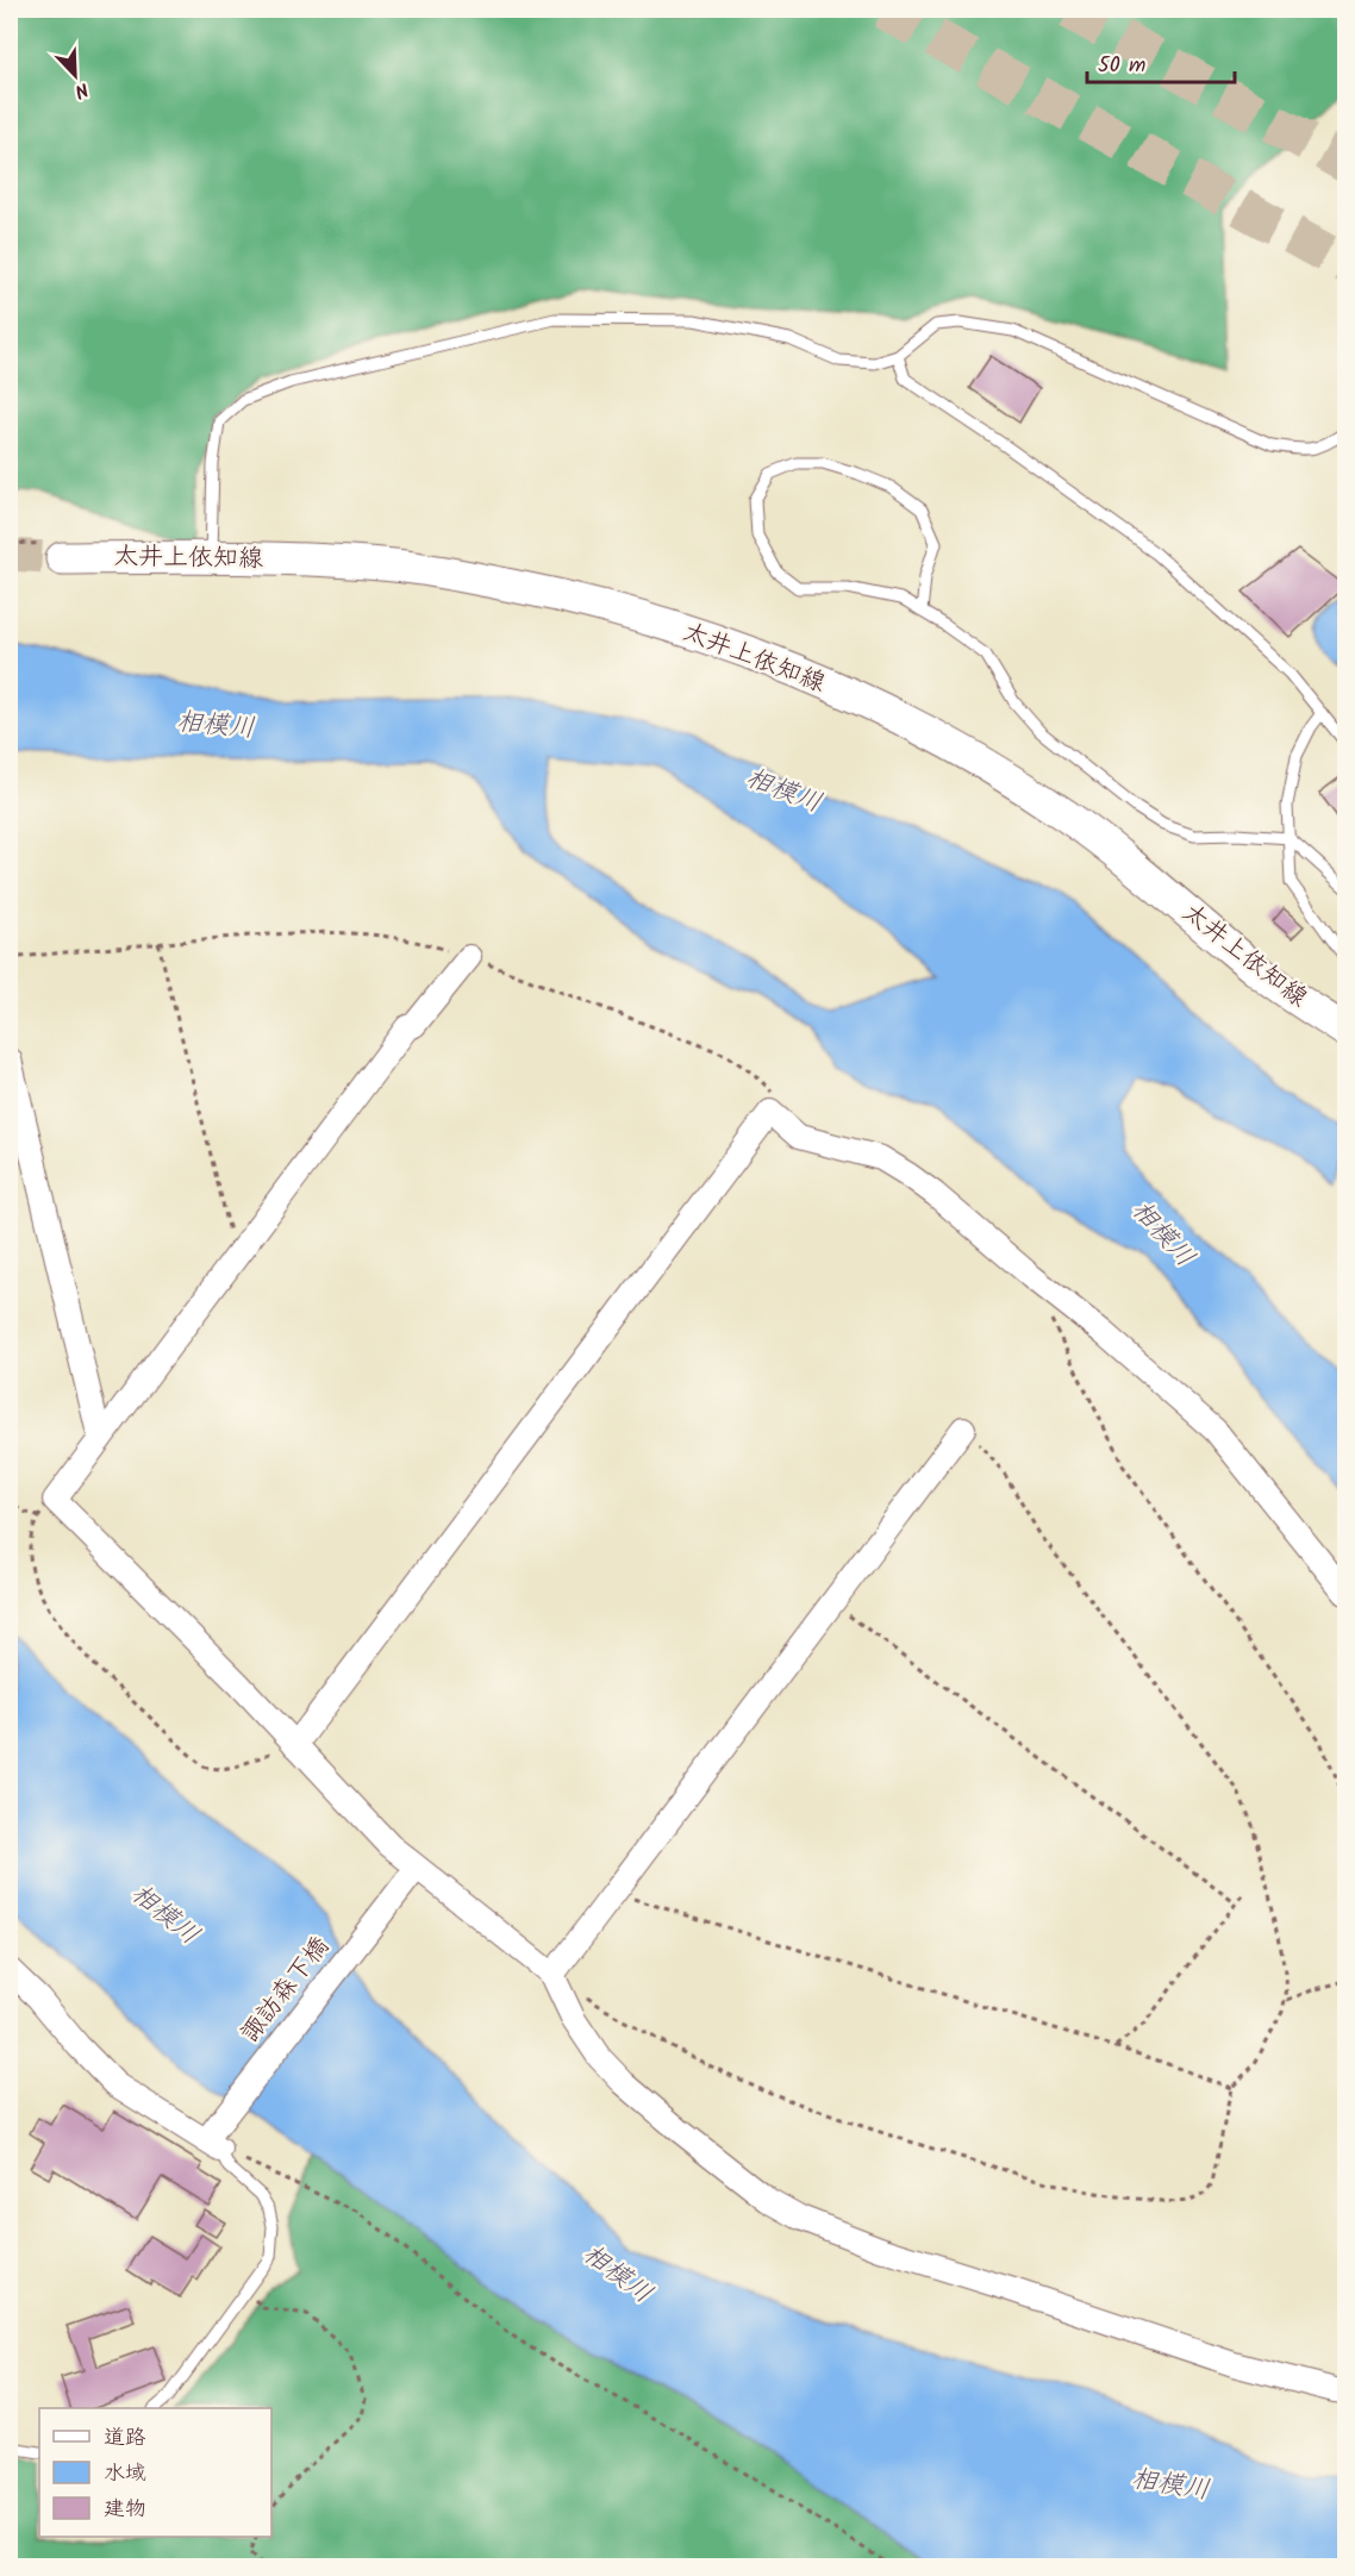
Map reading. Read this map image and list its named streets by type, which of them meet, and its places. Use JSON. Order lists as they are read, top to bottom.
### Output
{
  "streets": {
    "main road": ["太井上依知線"],
    "street": ["諏訪森下橋"]
  },
  "water": ["相模川"],
  "legend": ["道路", "水域", "建物"],
  "scale_bar": "50 m",
  "north": "bottom right"
}
